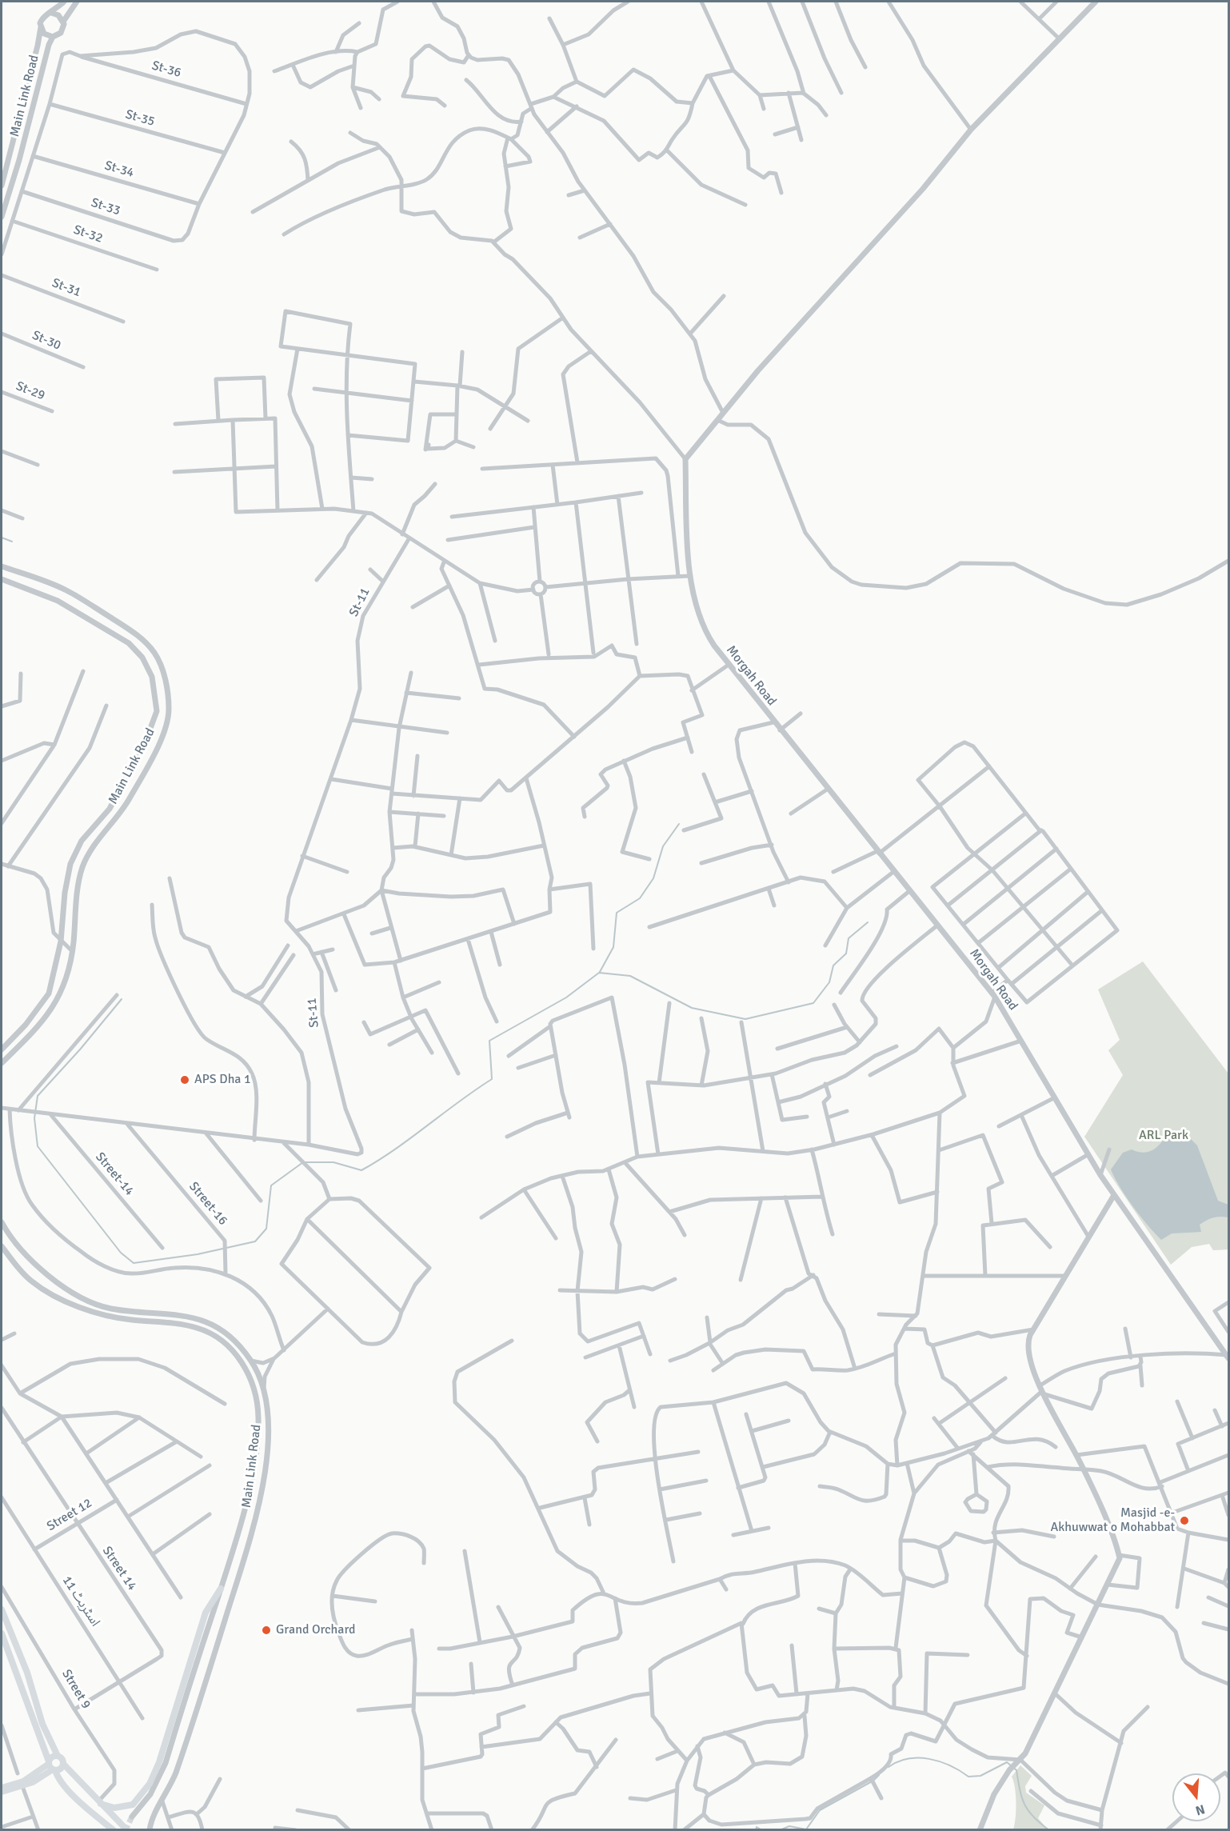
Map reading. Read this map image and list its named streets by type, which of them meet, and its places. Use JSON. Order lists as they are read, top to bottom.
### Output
{
  "streets": {
    "street": [
      "St-36",
      "Main Link Road",
      "St-35",
      "St-34",
      "St-33",
      "St-32",
      "St-31",
      "St-30",
      "St-29",
      "St-11",
      "Morgah Road",
      "Street-14",
      "Street-16",
      "Street 12",
      "Street 14",
      "اسٹریٹ 11",
      "Street 9"
    ]
  },
  "crossings": [
    ["St-34", "St-33"],
    ["St-11", "Street-14"],
    ["St-11", "Street-16"],
    ["Street 12", "Street 14"],
    ["Street 12", "اسٹریٹ 11"],
    ["Street 14", "اسٹریٹ 11"],
    ["Street 14", "Street 9"]
  ],
  "parks": ["ARL Park"],
  "places": ["APS Dha 1", "Masjid -e- Akhuwwat o Mohabbat", "Grand Orchard"],
  "north": "bottom"
}
